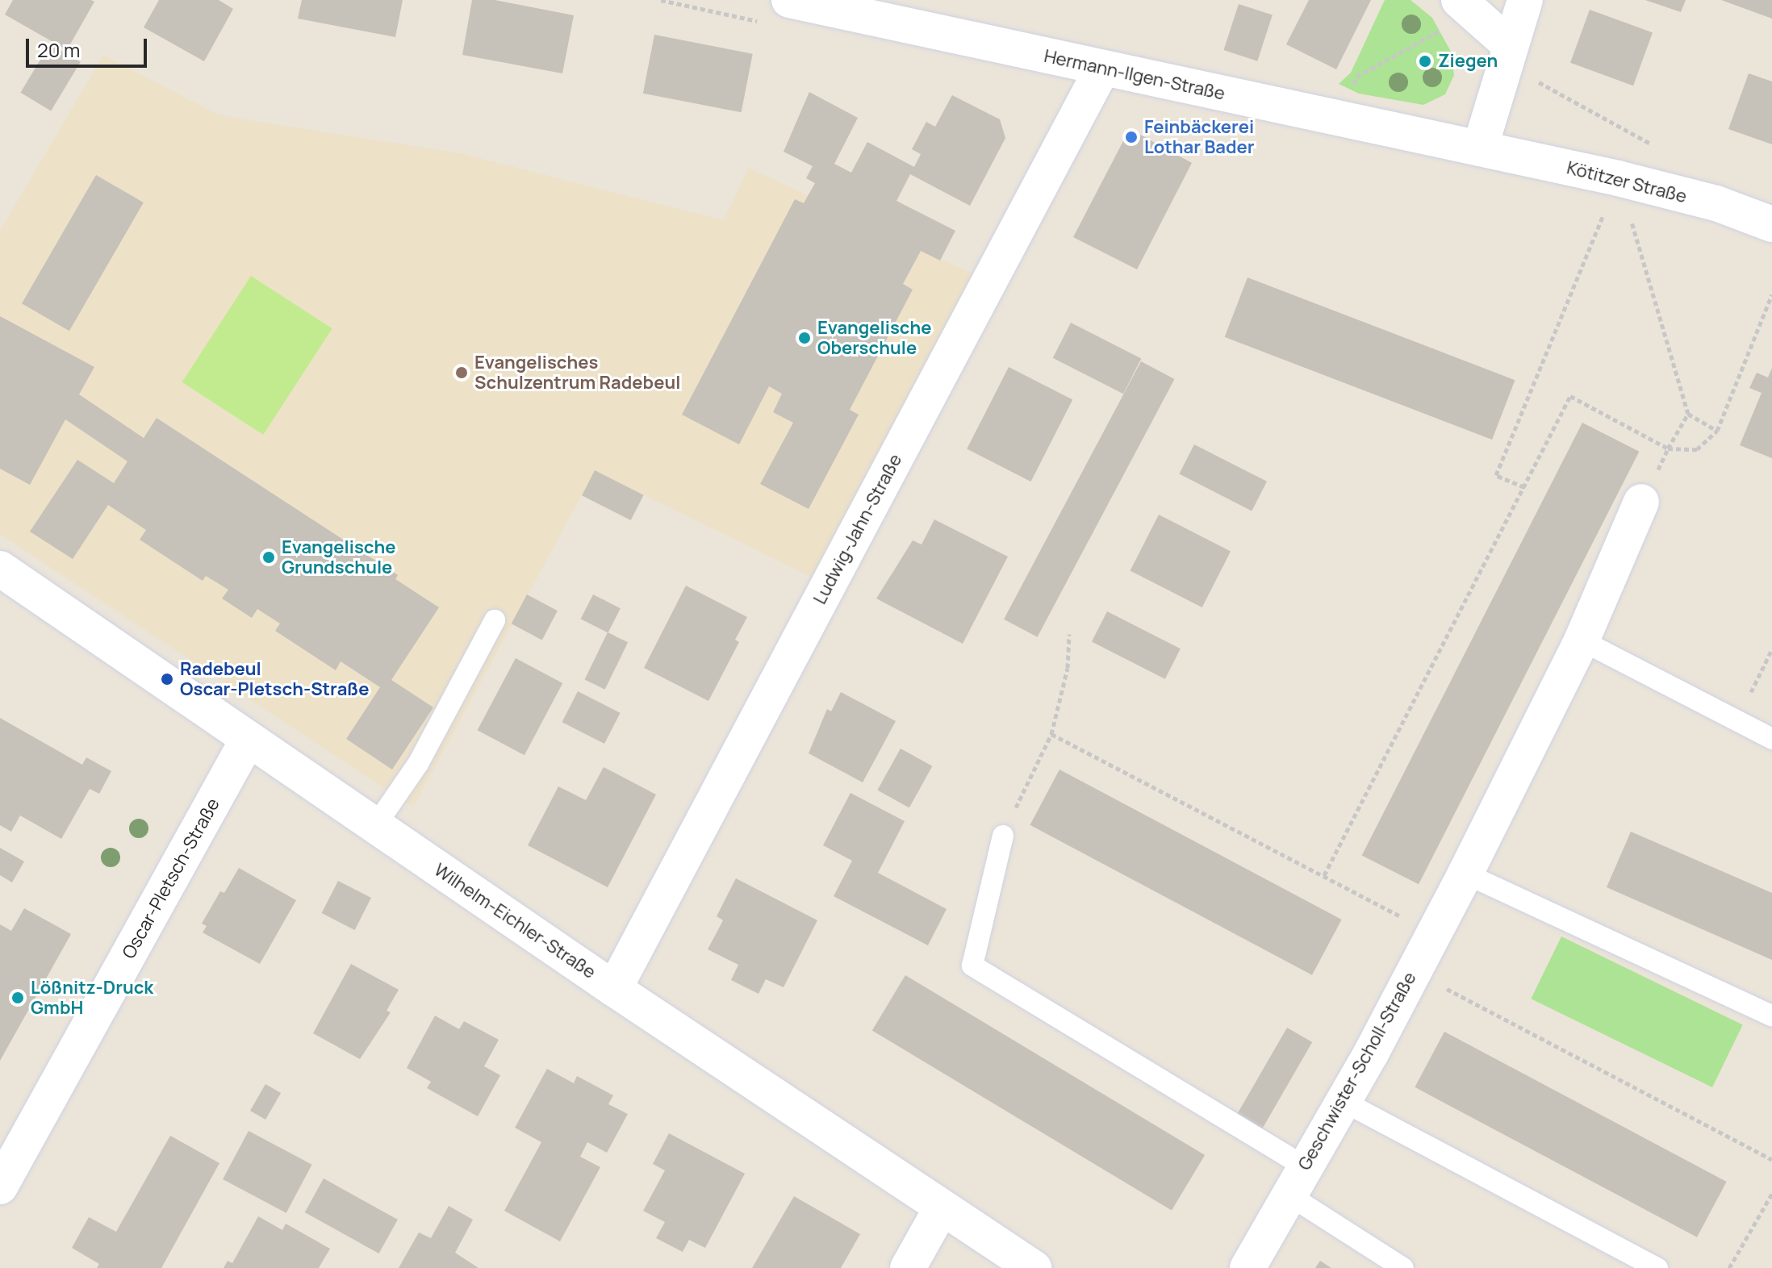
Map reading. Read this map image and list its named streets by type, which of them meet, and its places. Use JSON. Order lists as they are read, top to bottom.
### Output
{
  "streets": {
    "street": [
      "Hermann-Ilgen-Straße",
      "Kötitzer Straße",
      "Ludwig-Jahn-Straße",
      "Oscar-Pletsch-Straße",
      "Wilhelm-Eichler-Straße",
      "Geschwister-Scholl-Straße"
    ]
  },
  "crossings": [
    ["Hermann-Ilgen-Straße", "Kötitzer Straße"],
    ["Hermann-Ilgen-Straße", "Ludwig-Jahn-Straße"],
    ["Ludwig-Jahn-Straße", "Wilhelm-Eichler-Straße"],
    ["Oscar-Pletsch-Straße", "Wilhelm-Eichler-Straße"]
  ],
  "places": [
    "Ziegen",
    "Feinbäckerei Lothar Bader",
    "Evangelische Oberschule",
    "Evangelisches Schulzentrum Radebeul",
    "Evangelische Grundschule",
    "Radebeul Oscar-Pletsch-Straße",
    "Lößnitz-Druck GmbH"
  ],
  "scale_bar": "20 m"
}
